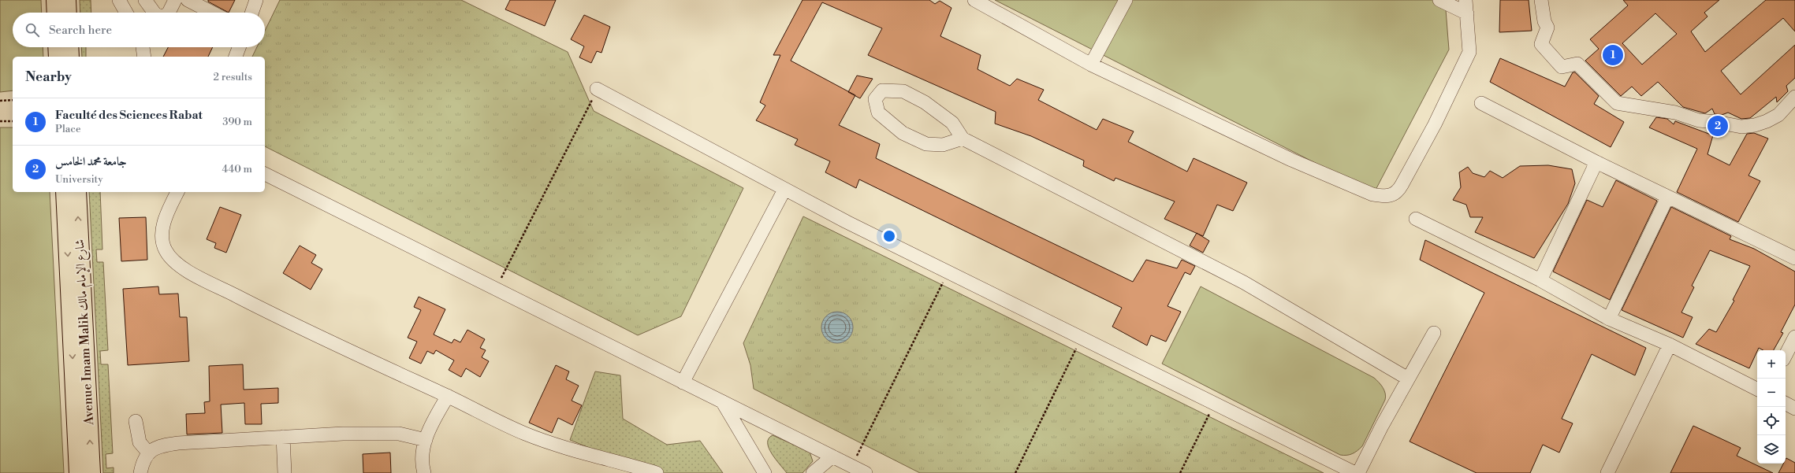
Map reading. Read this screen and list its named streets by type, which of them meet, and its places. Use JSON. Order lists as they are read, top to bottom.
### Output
{
  "streets": {
    "main road": ["Avenue Imam Malik شارع الإمام مالك"]
  },
  "page": {
    "search": "Search here",
    "pins": ["1", "2"],
    "heading": ["Nearby", "2 results"],
    "list": [
      {
        "mark": "1",
        "name": "Faculté des Sciences Rabat",
        "note": "Place",
        "value": "390 m"
      },
      {
        "mark": "2",
        "name": "جامعة محمد الخامس",
        "note": "University",
        "value": "440 m"
      }
    ],
    "map_buttons": ["+", "−"]
  }
}
